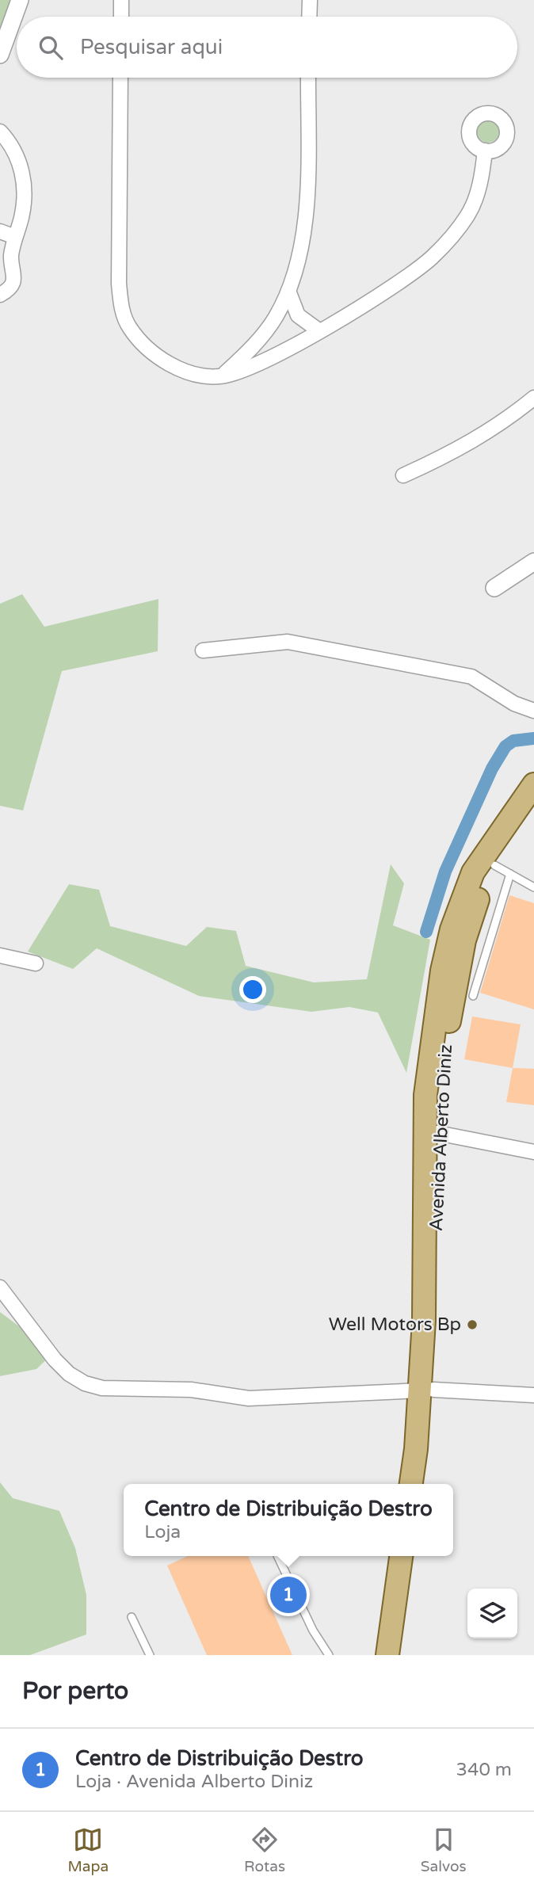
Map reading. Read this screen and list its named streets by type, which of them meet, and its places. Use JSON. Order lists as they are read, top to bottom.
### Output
{
  "streets": {
    "main road": ["Avenida Alberto Diniz"]
  },
  "places": ["Well Motors Bp"],
  "page": {
    "search": "Pesquisar aqui",
    "popup": ["Centro de Distribuição Destro", "Loja"],
    "pins": "1",
    "heading": "Por perto",
    "list": [
      {
        "mark": "1",
        "name": "Centro de Distribuição Destro",
        "note": "Loja · Avenida Alberto Diniz",
        "value": "340 m"
      }
    ],
    "nav": ["Mapa", "Rotas", "Salvos"]
  }
}
